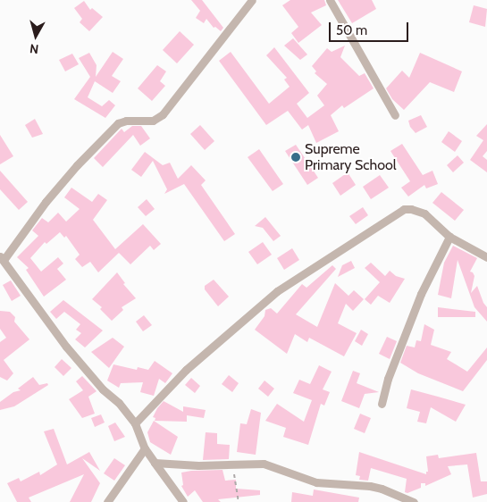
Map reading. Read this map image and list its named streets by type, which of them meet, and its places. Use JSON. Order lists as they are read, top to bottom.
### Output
{
  "places": ["Supreme Primary School"],
  "scale_bar": "50 m",
  "north": "bottom"
}
